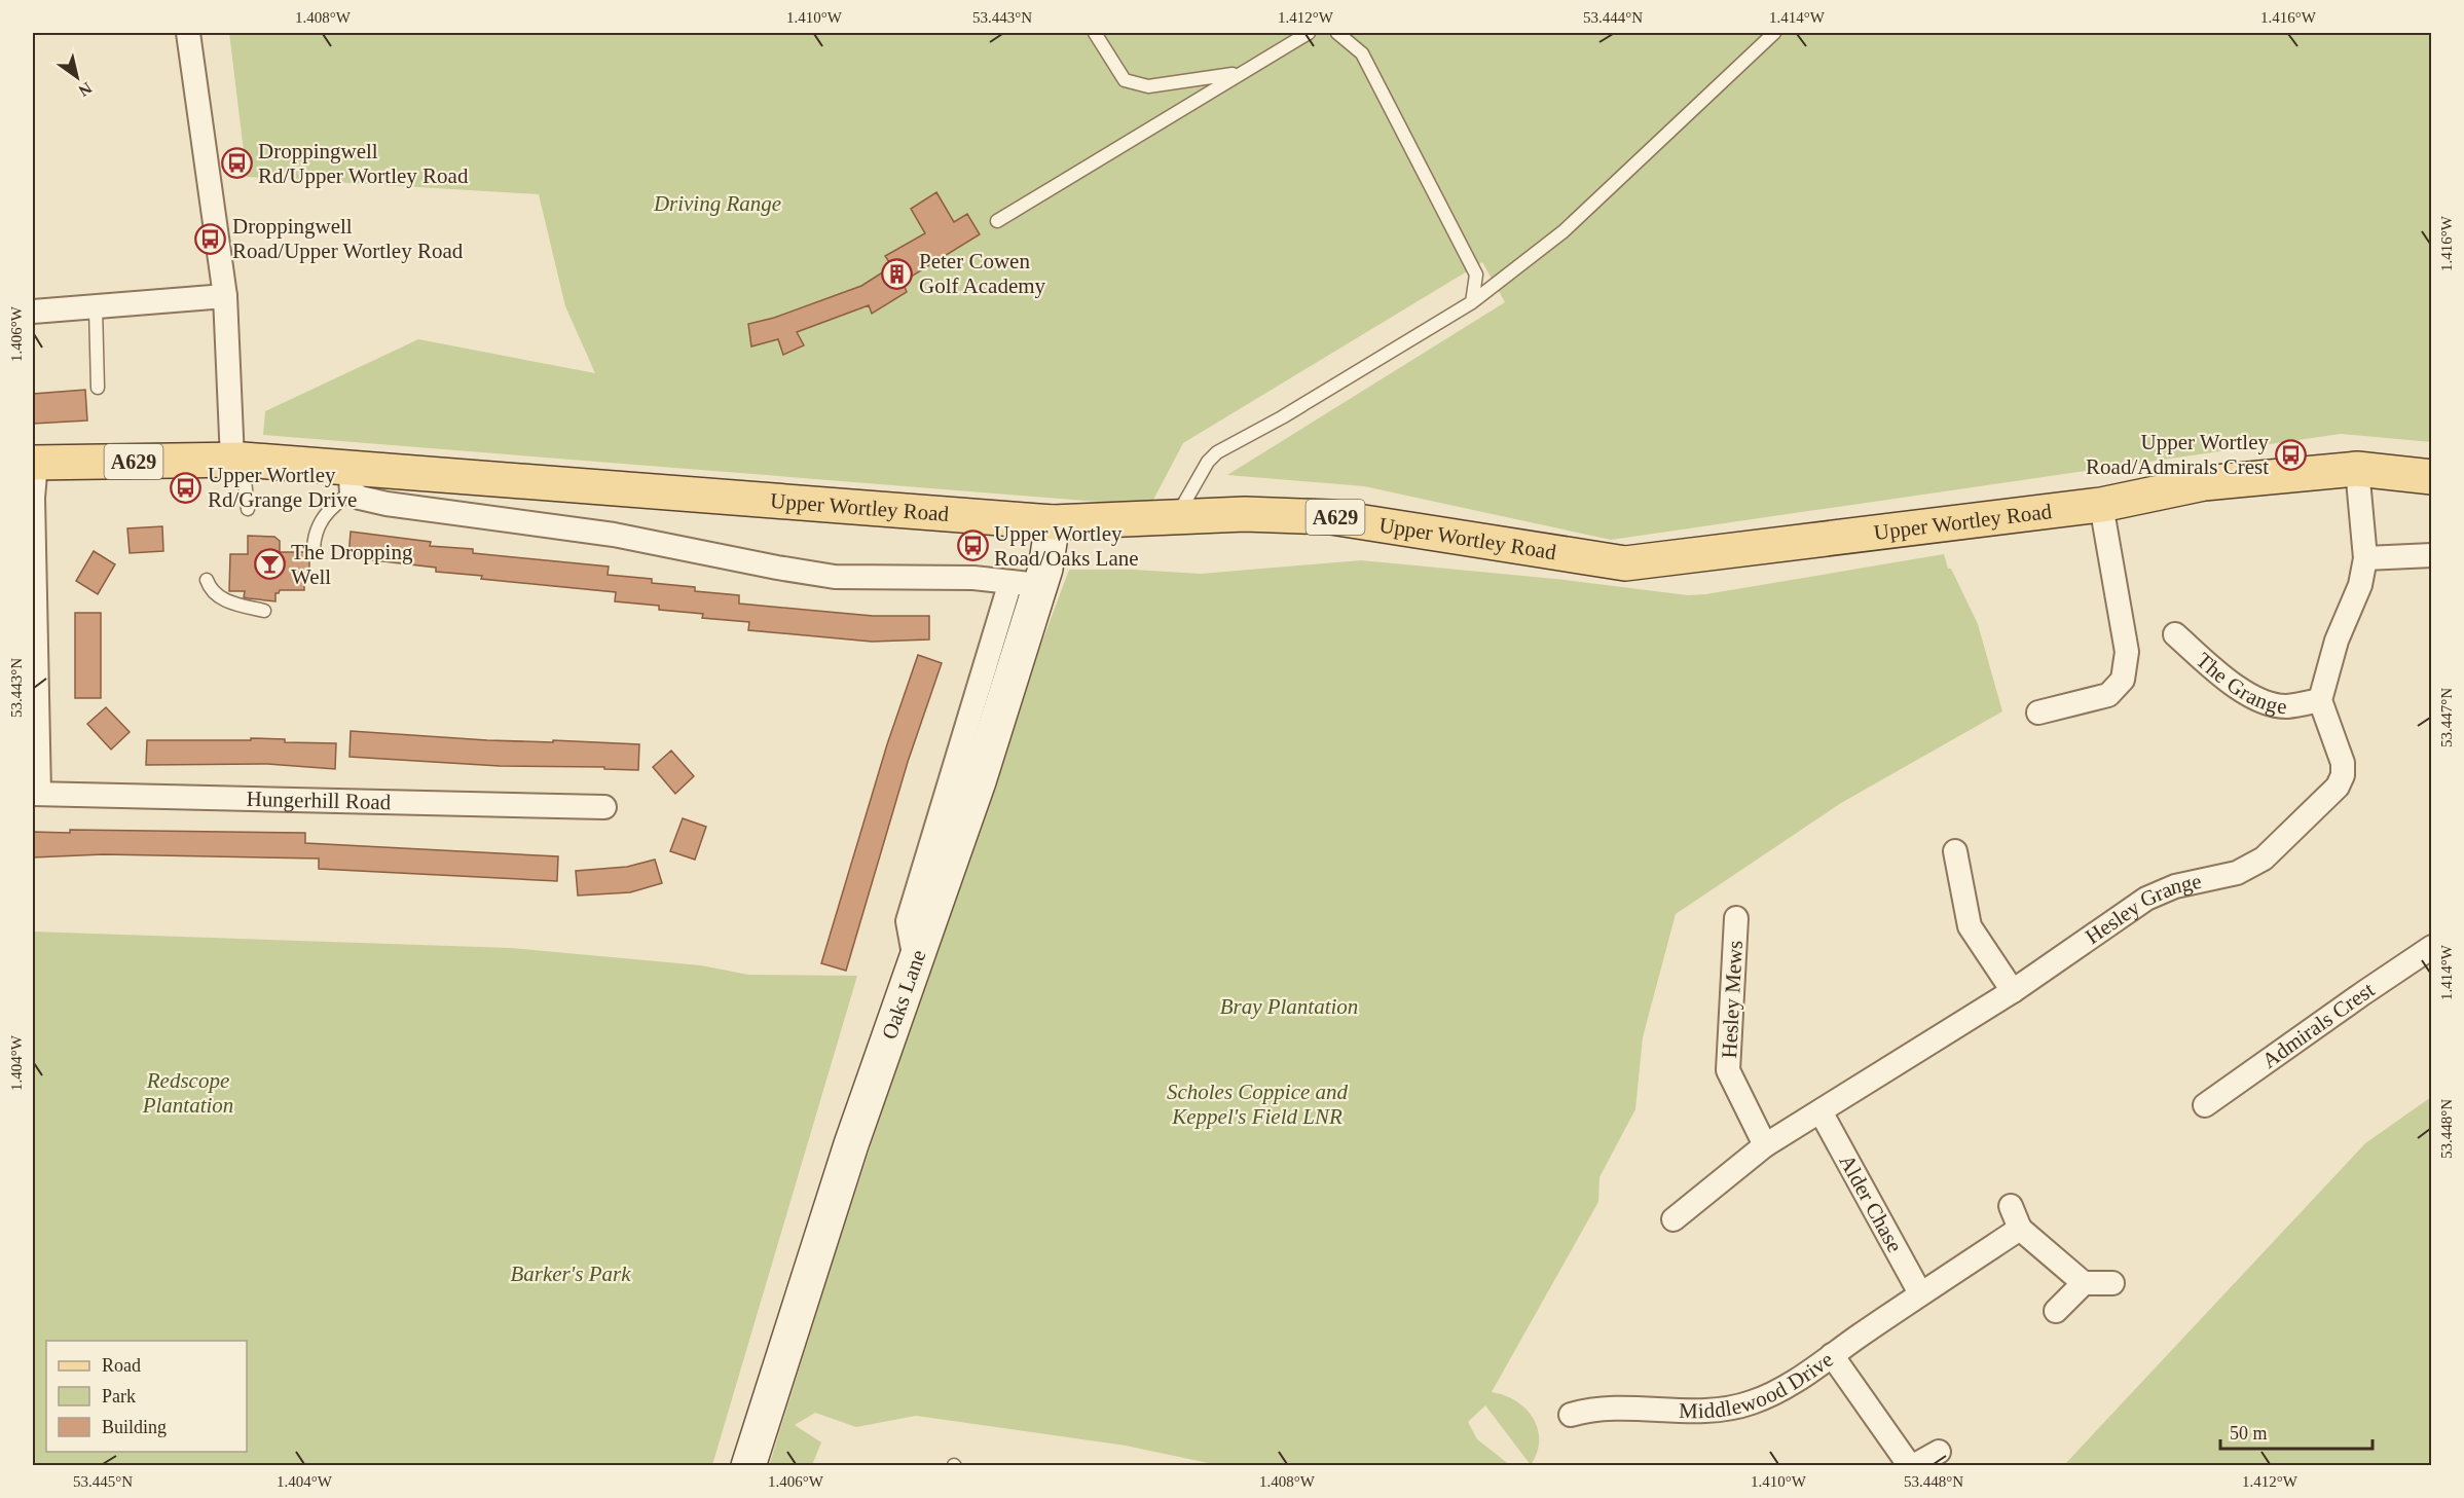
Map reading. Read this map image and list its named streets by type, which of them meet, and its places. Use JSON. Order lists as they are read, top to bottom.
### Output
{
  "streets": {
    "main road": ["A629", "Upper Wortley Road"],
    "street": [
      "The Grange",
      "Hungerhill Road",
      "Hesley Grange",
      "Oaks Lane",
      "Hesley Mews",
      "Admirals Crest",
      "Alder Chase",
      "Middlewood Drive"
    ]
  },
  "crossings": [
    ["Upper Wortley Road", "Oaks Lane"],
    ["The Grange", "Hesley Grange"],
    ["Hesley Grange", "Hesley Mews"],
    ["Hesley Grange", "Alder Chase"],
    ["Alder Chase", "Middlewood Drive"]
  ],
  "parks": [
    "Driving Range",
    "Bray Plantation",
    "Redscope Plantation",
    "Scholes Coppice and Keppel's Field LNR",
    "Barker's Park"
  ],
  "places": {
    "bus stop": [
      "Droppingwell Rd/Upper Wortley Road",
      "Droppingwell Road/Upper Wortley Road",
      "Upper Wortley Road/Admirals Crest",
      "Upper Wortley Rd/Grange Drive",
      "Upper Wortley Road/Oaks Lane"
    ],
    "building": ["Peter Cowen Golf Academy"],
    "bar": ["The Dropping Well"]
  },
  "legend": ["Road", "Park", "Building"],
  "scale_bar": "50 m",
  "north": "bottom right",
  "coordinates": [
    "1.408°W",
    "1.410°W",
    "53.443°N",
    "1.412°W",
    "53.444°N",
    "1.414°W",
    "1.416°W",
    "1.406°W",
    "53.447°N",
    "1.404°W",
    "53.448°N",
    "53.445°N"
  ]
}
